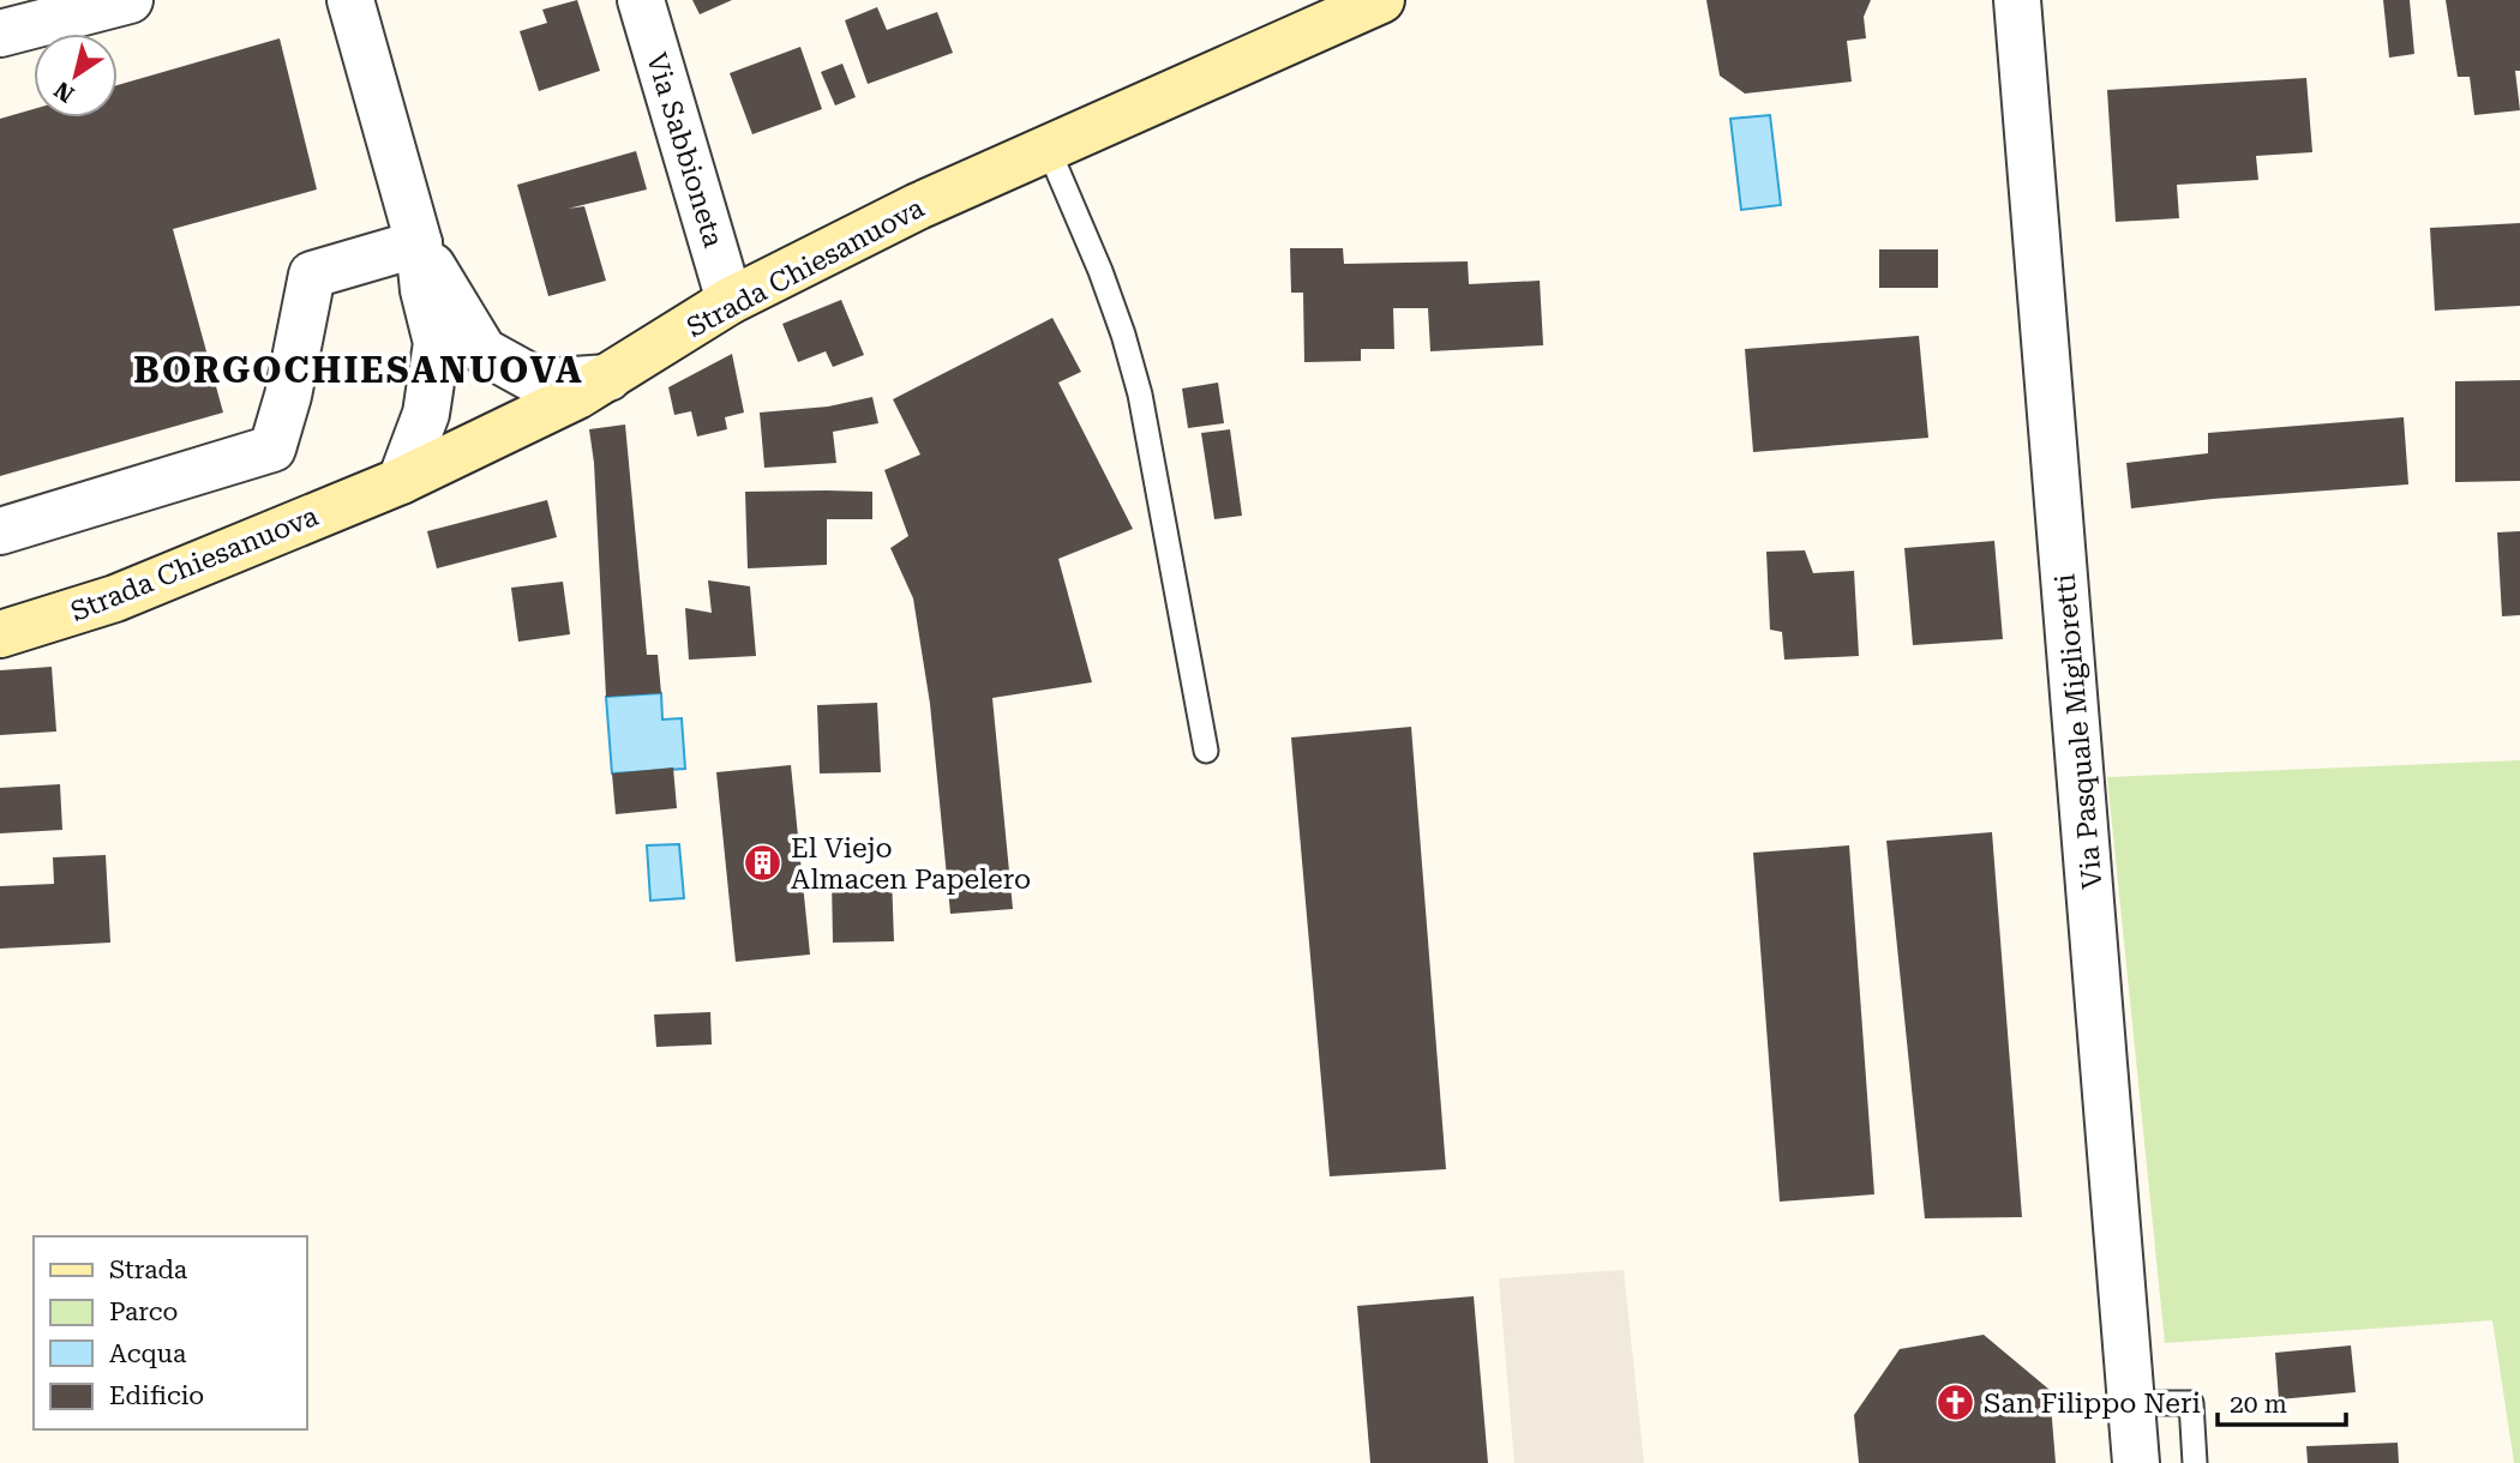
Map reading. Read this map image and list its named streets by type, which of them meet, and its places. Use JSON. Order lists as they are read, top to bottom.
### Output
{
  "streets": {
    "main road": ["Strada Chiesanuova"],
    "street": ["Via Sabbioneta", "Via Pasquale Miglioretti"]
  },
  "crossings": [
    ["Via Sabbioneta", "Strada Chiesanuova"]
  ],
  "districts": ["BORGOCHIESANUOVA"],
  "places": {
    "building": ["El Viejo Almacen Papelero"],
    "church": ["San Filippo Neri"]
  },
  "legend": [
    "Strada",
    "Parco",
    "Acqua",
    "Edificio"
  ],
  "scale_bar": "20 m",
  "north": "bottom left"
}
